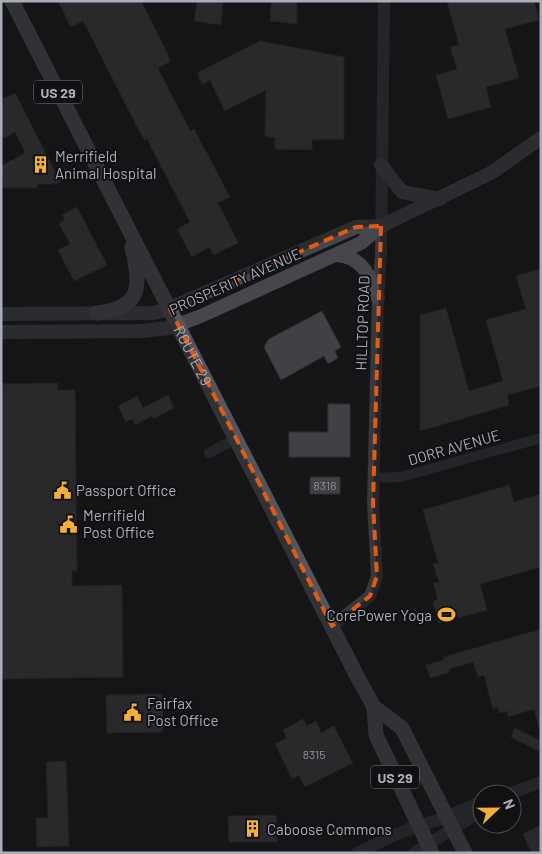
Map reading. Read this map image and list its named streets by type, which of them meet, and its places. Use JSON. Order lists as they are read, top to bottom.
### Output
{
  "streets": {
    "main road": ["US 29", "PROSPERITY AVENUE", "ROUTE 29"],
    "street": ["HILLTOP ROAD", "DORR AVENUE"]
  },
  "crossings": [
    ["PROSPERITY AVENUE", "HILLTOP ROAD"],
    ["PROSPERITY AVENUE", "ROUTE 29"],
    ["HILLTOP ROAD", "ROUTE 29"],
    ["HILLTOP ROAD", "DORR AVENUE"]
  ],
  "places": {
    "building": ["Merrifield Animal Hospital", "Caboose Commons"],
    "public building": ["Passport Office", "Merrifield Post Office", "Fairfax Post Office"],
    "sports": ["CorePower Yoga"]
  },
  "house_numbers": ["8318", "8315"],
  "north": "right"
}
